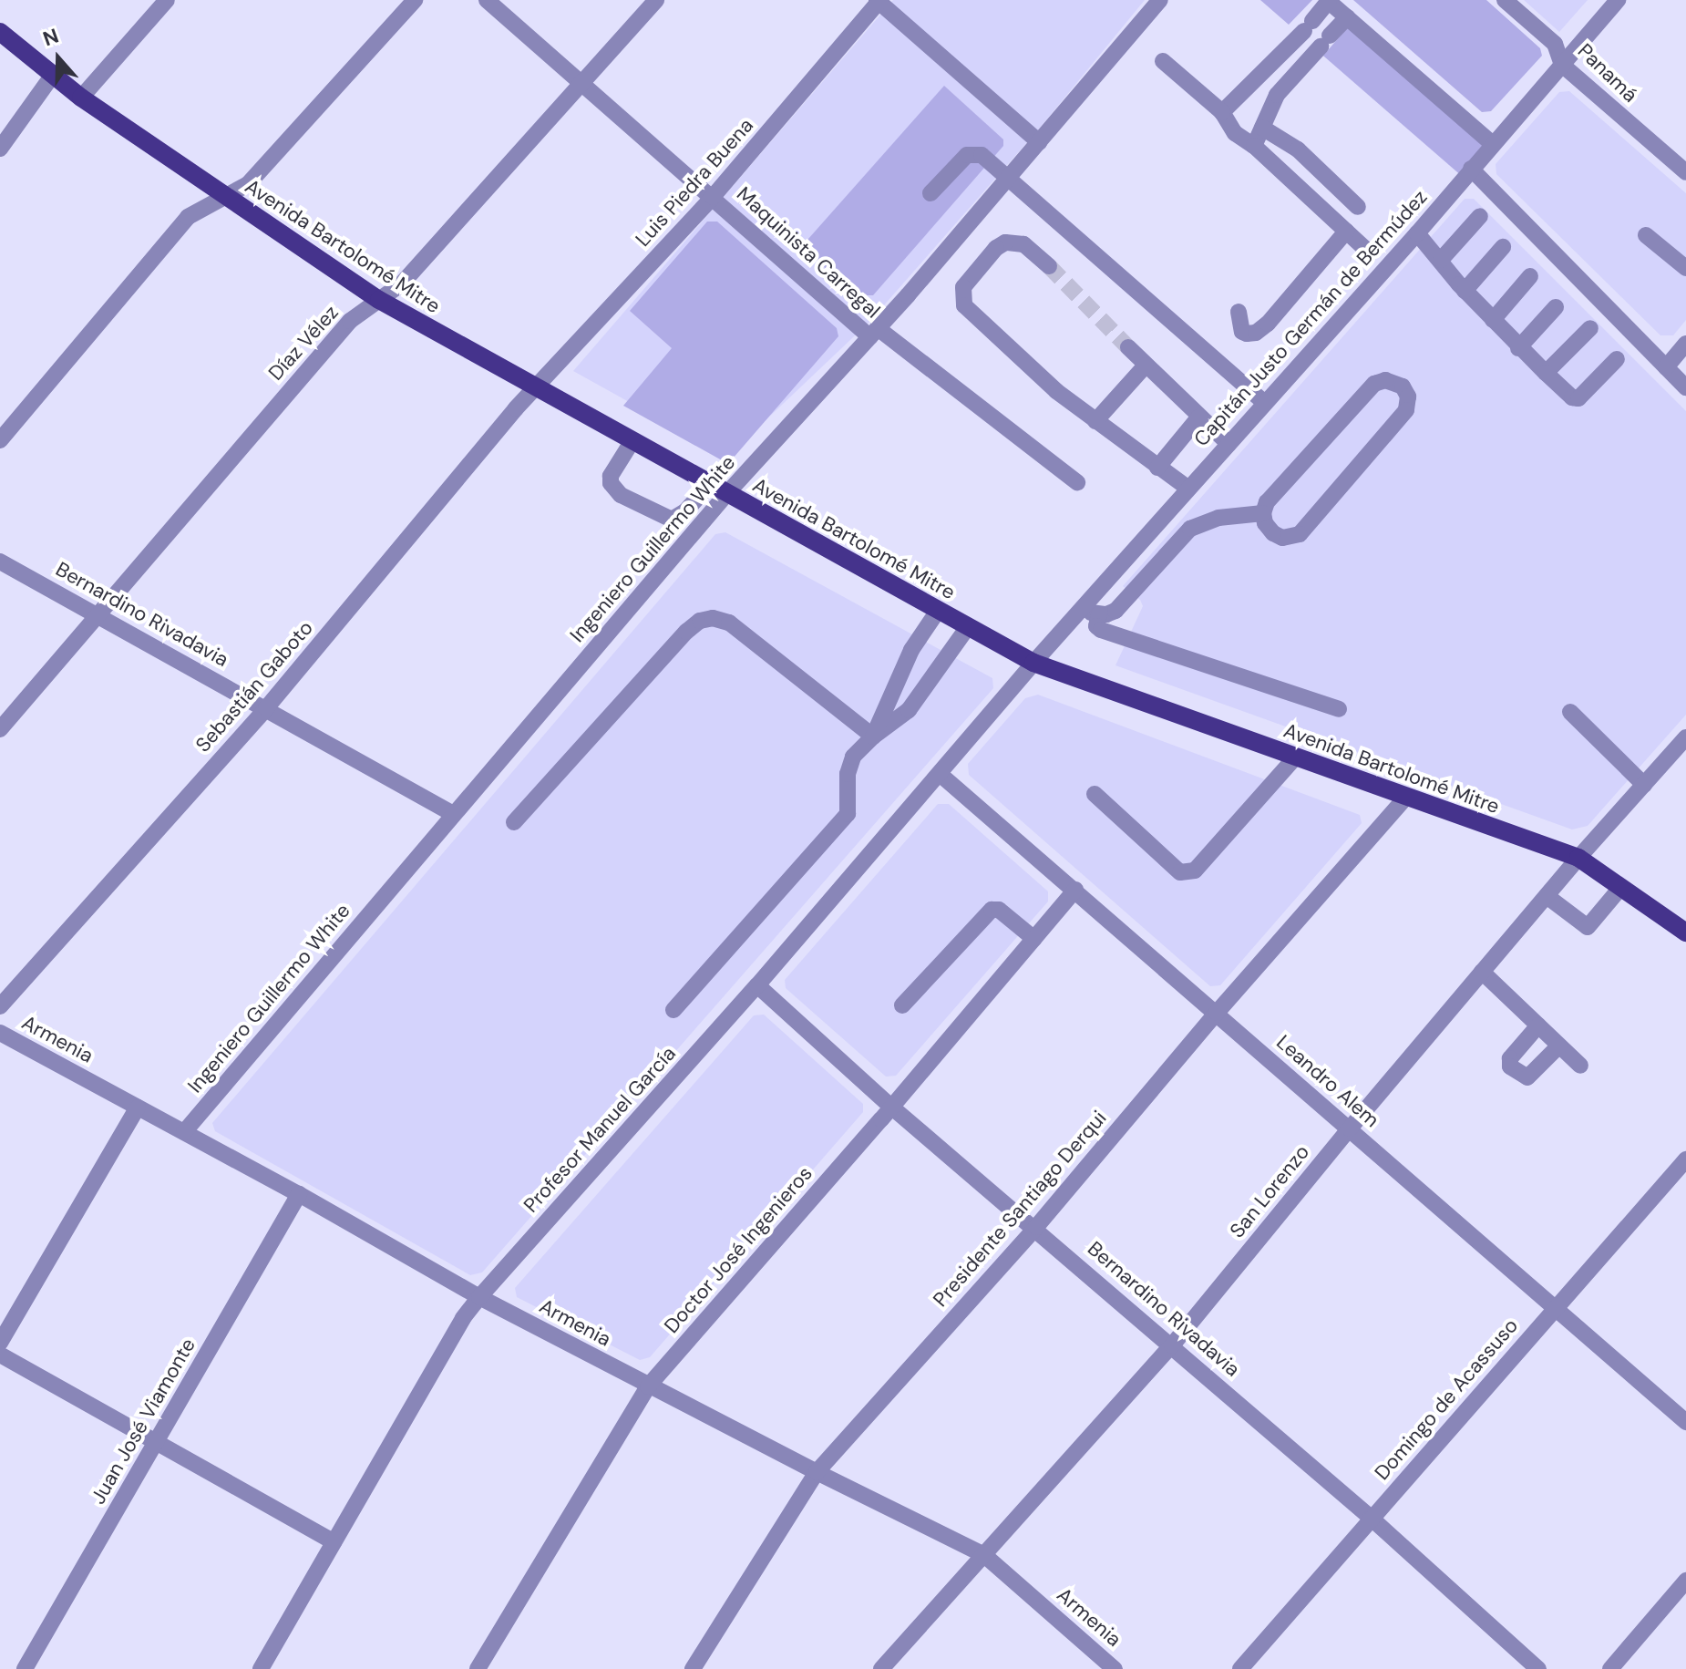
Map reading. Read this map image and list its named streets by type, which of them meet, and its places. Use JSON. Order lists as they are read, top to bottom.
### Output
{
  "streets": {
    "main road": ["Avenida Bartolomé Mitre"],
    "street": [
      "Panamá",
      "Luis Piedra Buena",
      "Maquinista Carregal",
      "Capitán Justo Germán de Bermúdez",
      "Díaz Vélez",
      "Ingeniero Guillermo White",
      "Bernardino Rivadavia",
      "Sebastián Gaboto",
      "Armenia",
      "Leandro Alem",
      "Profesor Manuel García",
      "San Lorenzo",
      "Presidente Santiago Derqui",
      "Doctor José Ingenieros",
      "Domingo de Acassuso",
      "Juan José Viamonte"
    ]
  },
  "crossings": [
    ["Panamá", "Capitán Justo Germán de Bermúdez"],
    ["Luis Piedra Buena", "Avenida Bartolomé Mitre"],
    ["Luis Piedra Buena", "Maquinista Carregal"],
    ["Luis Piedra Buena", "Sebastián Gaboto"],
    ["Avenida Bartolomé Mitre", "Capitán Justo Germán de Bermúdez"],
    ["Avenida Bartolomé Mitre", "Díaz Vélez"],
    ["Avenida Bartolomé Mitre", "Ingeniero Guillermo White"],
    ["Avenida Bartolomé Mitre", "Sebastián Gaboto"],
    ["Avenida Bartolomé Mitre", "Profesor Manuel García"],
    ["Avenida Bartolomé Mitre", "San Lorenzo"],
    ["Avenida Bartolomé Mitre", "Presidente Santiago Derqui"],
    ["Maquinista Carregal", "Díaz Vélez"],
    ["Maquinista Carregal", "Ingeniero Guillermo White"],
    ["Capitán Justo Germán de Bermúdez", "Profesor Manuel García"],
    ["Díaz Vélez", "Bernardino Rivadavia"],
    ["Ingeniero Guillermo White", "Bernardino Rivadavia"],
    ["Ingeniero Guillermo White", "Armenia"],
    ["Bernardino Rivadavia", "Sebastián Gaboto"],
    ["Bernardino Rivadavia", "Profesor Manuel García"],
    ["Bernardino Rivadavia", "San Lorenzo"],
    ["Bernardino Rivadavia", "Presidente Santiago Derqui"],
    ["Bernardino Rivadavia", "Doctor José Ingenieros"],
    ["Bernardino Rivadavia", "Domingo de Acassuso"],
    ["Armenia", "Profesor Manuel García"],
    ["Armenia", "San Lorenzo"],
    ["Armenia", "Presidente Santiago Derqui"],
    ["Armenia", "Doctor José Ingenieros"],
    ["Armenia", "Juan José Viamonte"],
    ["Leandro Alem", "Profesor Manuel García"],
    ["Leandro Alem", "San Lorenzo"],
    ["Leandro Alem", "Presidente Santiago Derqui"],
    ["Leandro Alem", "Doctor José Ingenieros"],
    ["Leandro Alem", "Domingo de Acassuso"]
  ],
  "north": "top"
}
